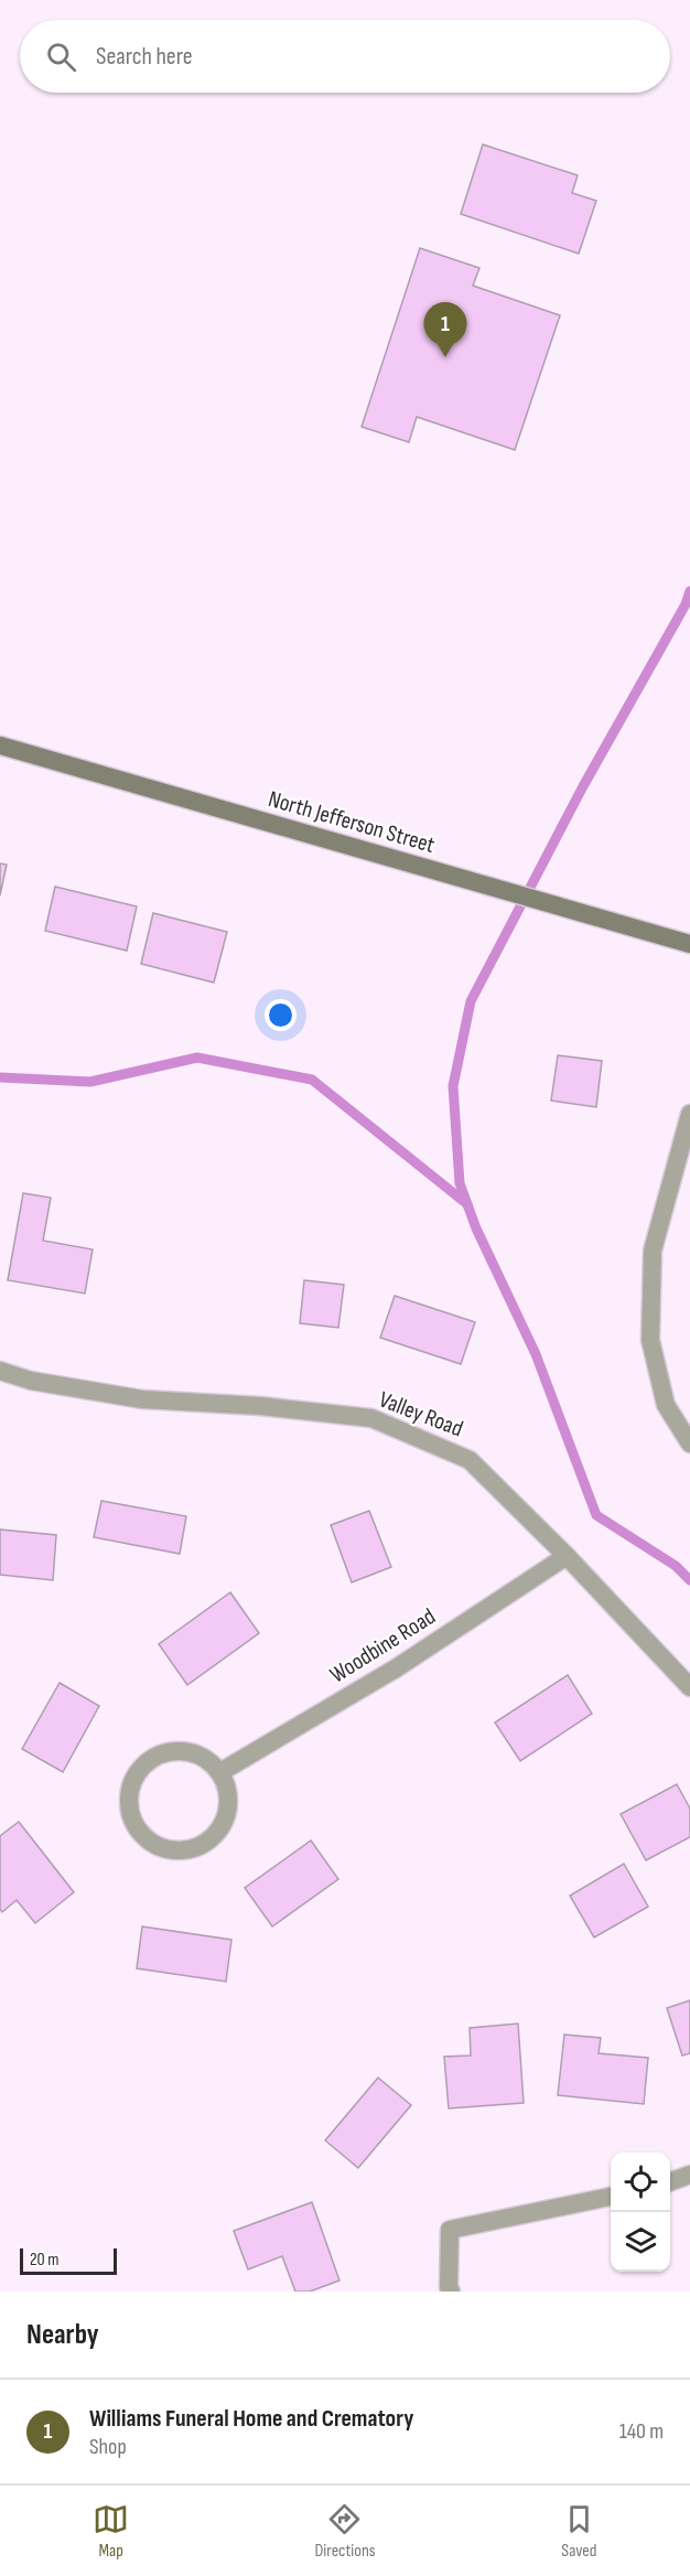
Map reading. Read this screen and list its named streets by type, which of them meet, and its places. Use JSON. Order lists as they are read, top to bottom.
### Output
{
  "streets": {
    "main road": ["North Jefferson Street"],
    "street": ["Valley Road", "Woodbine Road"]
  },
  "crossings": [
    ["Valley Road", "Woodbine Road"]
  ],
  "scale_bar": "20 m",
  "page": {
    "search": "Search here",
    "pins": "1",
    "scale": "20 m",
    "heading": "Nearby",
    "list": [
      {
        "mark": "1",
        "name": "Williams Funeral Home and Crematory",
        "note": "Shop",
        "value": "140 m"
      }
    ],
    "nav": ["Map", "Directions", "Saved"]
  }
}
